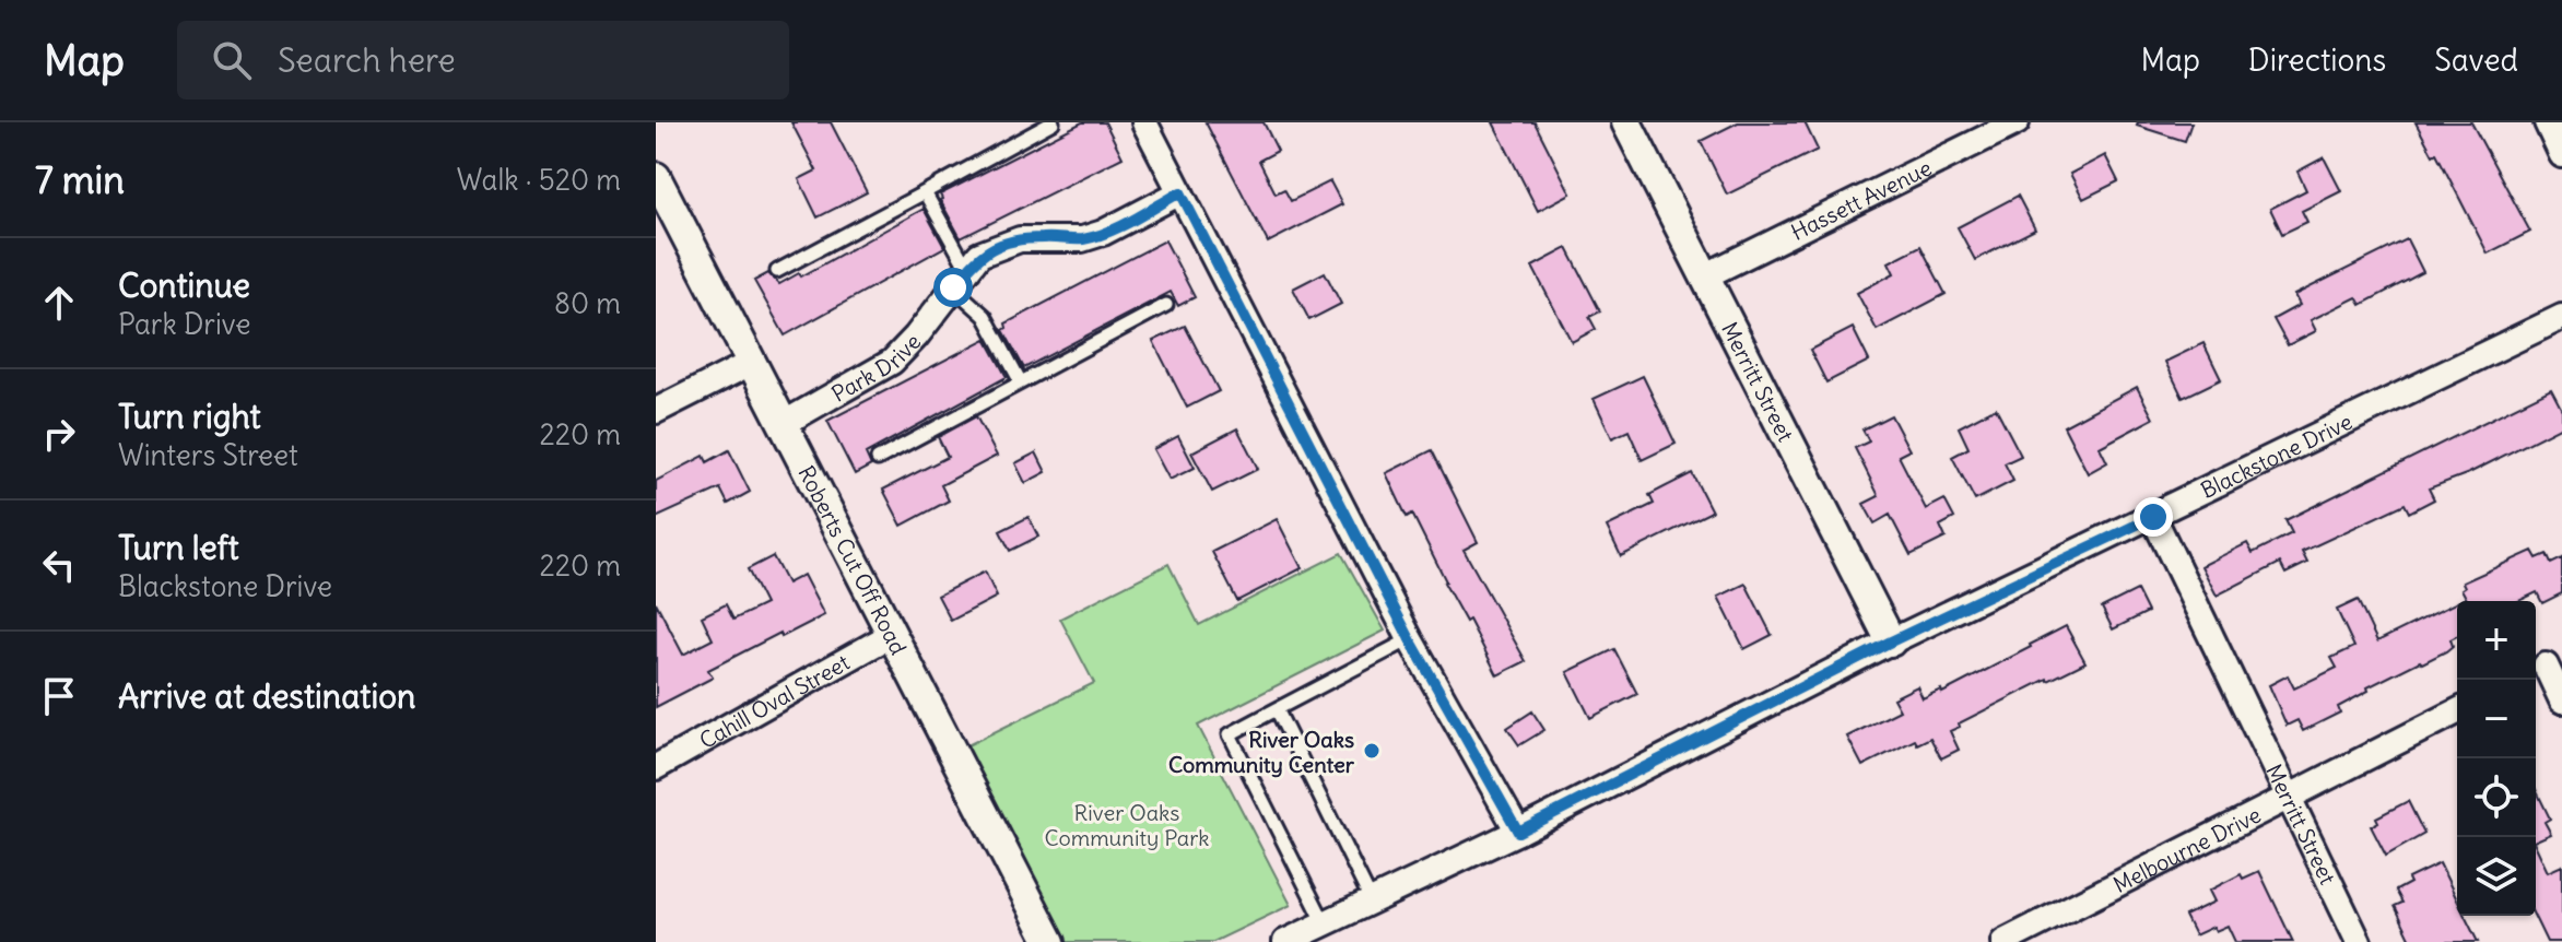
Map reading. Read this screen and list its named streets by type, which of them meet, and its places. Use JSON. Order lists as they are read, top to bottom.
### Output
{
  "streets": {
    "street": [
      "Hassett Avenue",
      "Park Drive",
      "Merritt Street",
      "Blackstone Drive",
      "Roberts Cut Off Road",
      "Cahill Oval Street",
      "Melbourne Drive"
    ]
  },
  "crossings": [
    ["Hassett Avenue", "Merritt Street"],
    ["Park Drive", "Roberts Cut Off Road"],
    ["Merritt Street", "Blackstone Drive"],
    ["Merritt Street", "Melbourne Drive"],
    ["Roberts Cut Off Road", "Cahill Oval Street"]
  ],
  "parks": ["River Oaks Community Park"],
  "places": ["River Oaks Community Center"],
  "page": {
    "header": "Map",
    "search": "Search here",
    "nav": ["Map", "Directions", "Saved"],
    "heading": ["7 min", "Walk · 520 m"],
    "list": [
      ["Continue", "Park Drive", "80 m"],
      ["Turn right", "Winters Street", "220 m"],
      ["Turn left", "Blackstone Drive", "220 m"],
      "Arrive at destination"
    ],
    "map_buttons": ["+", "−"]
  }
}
